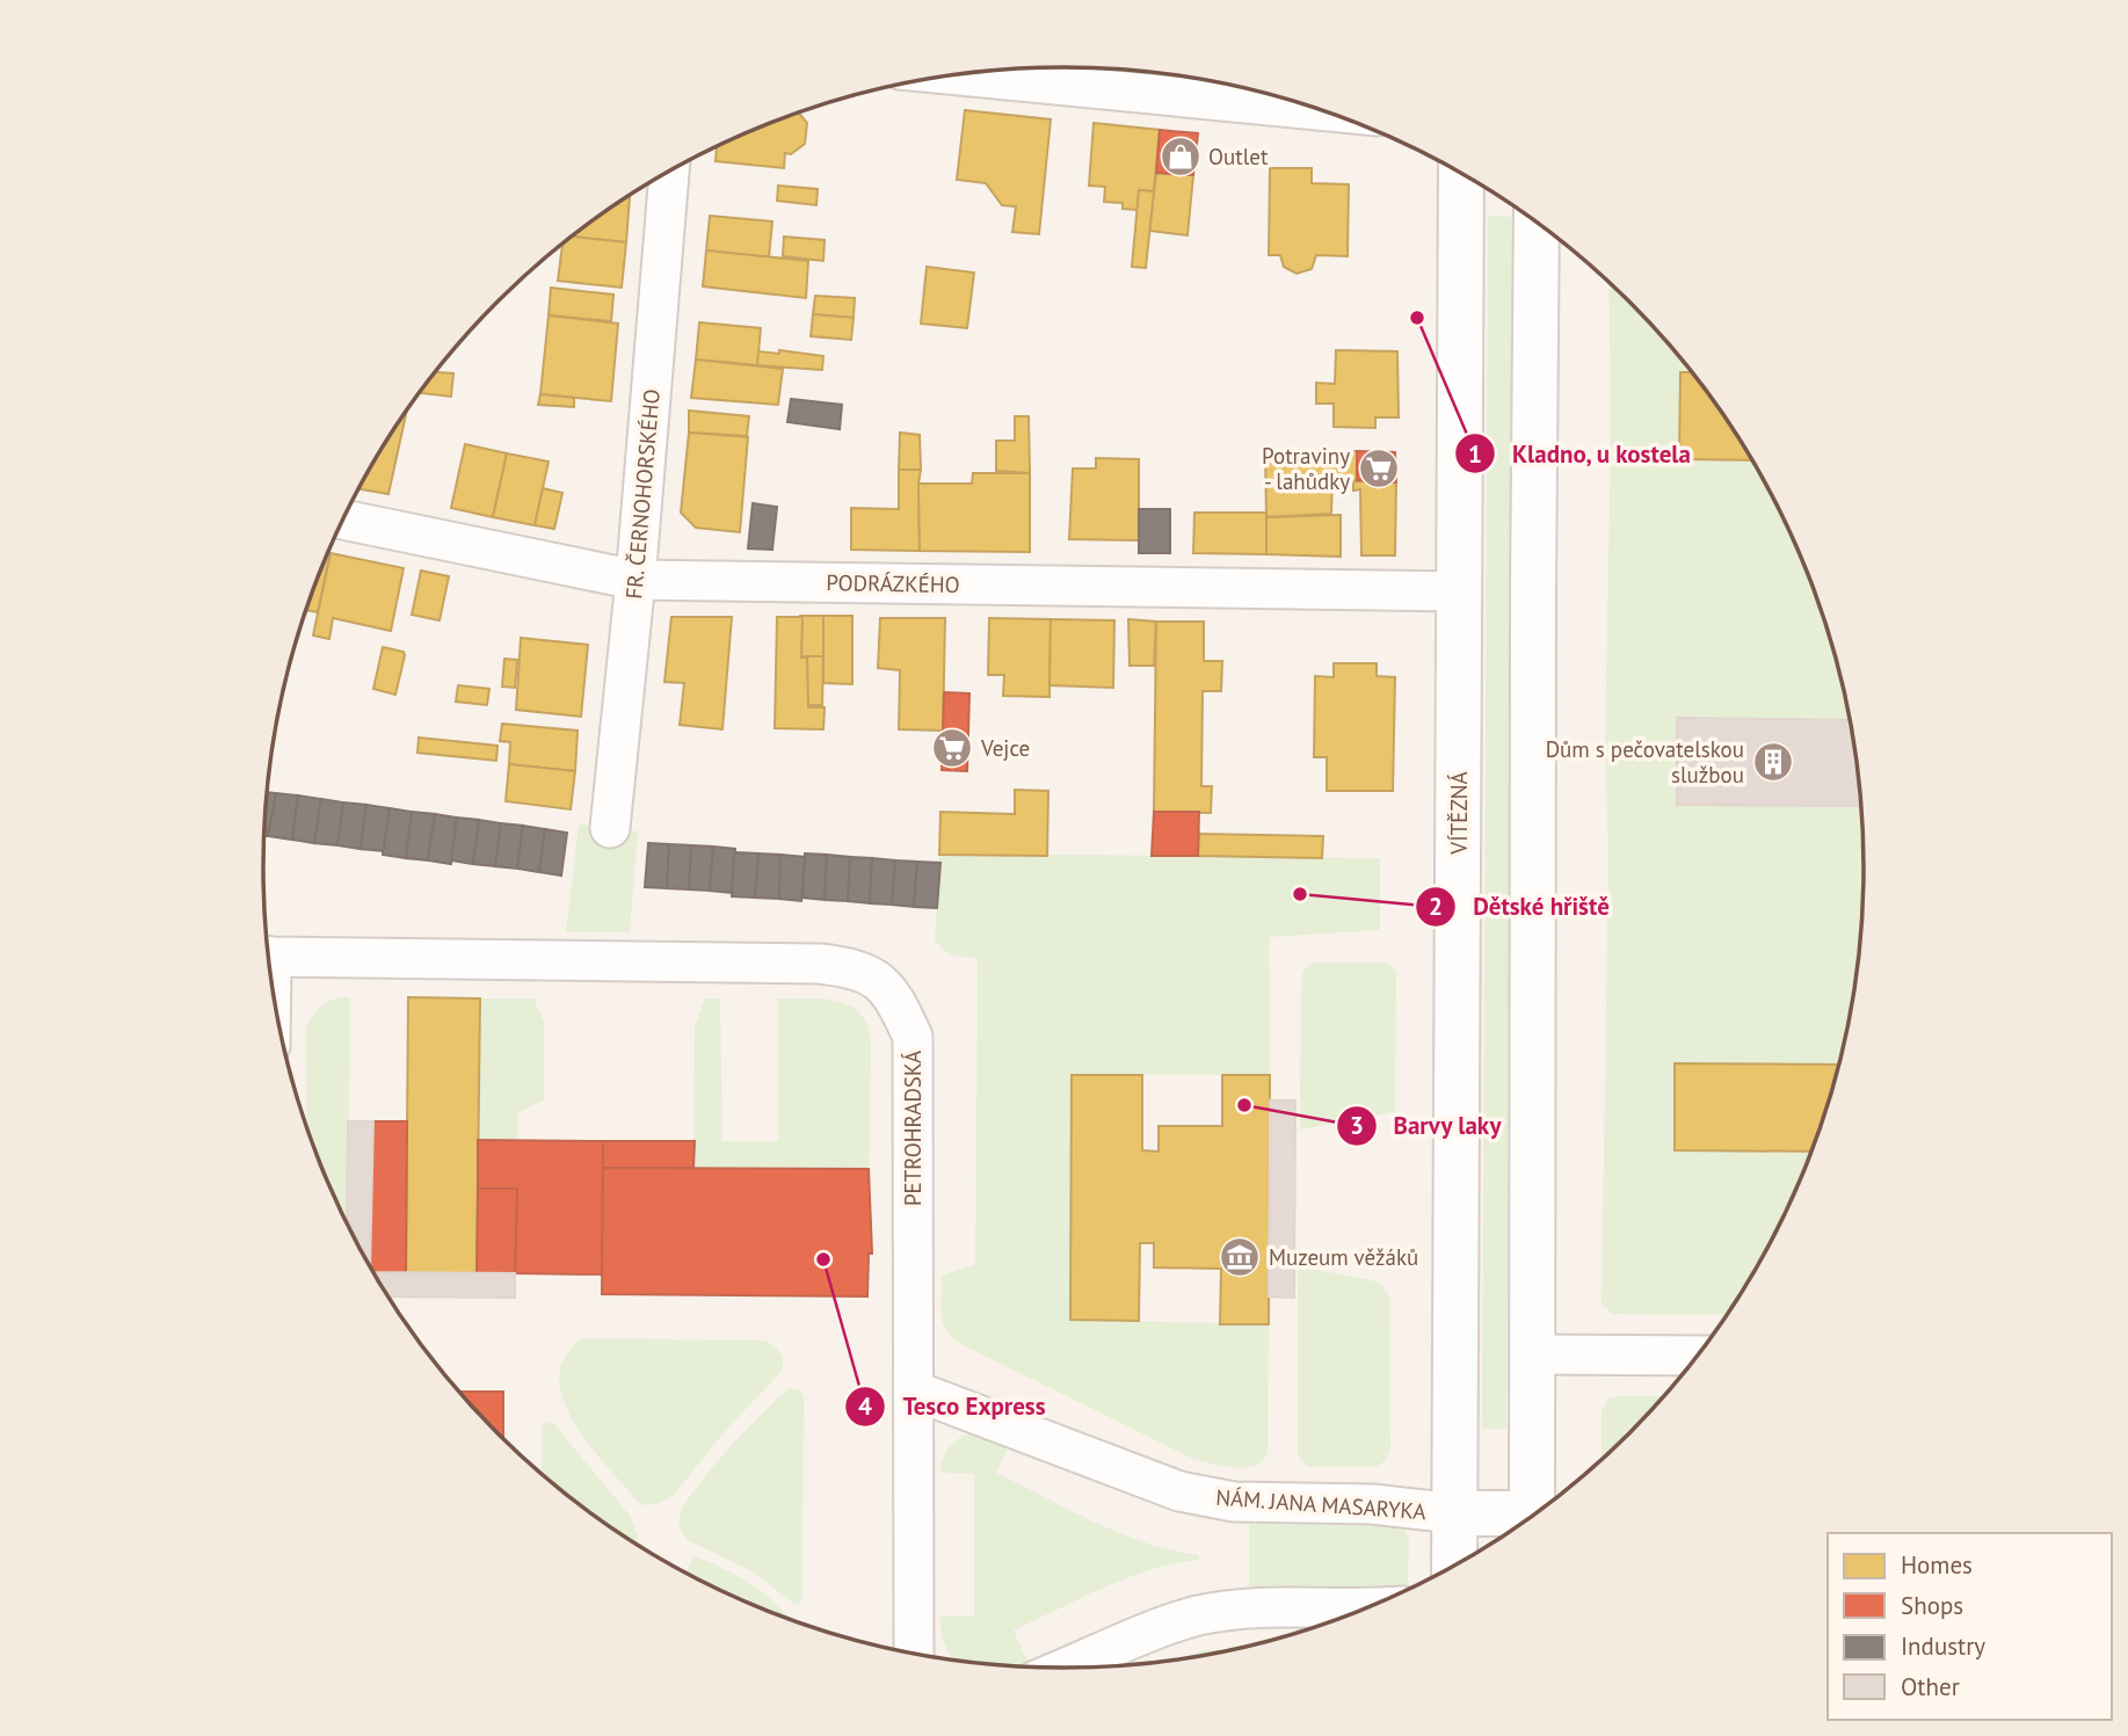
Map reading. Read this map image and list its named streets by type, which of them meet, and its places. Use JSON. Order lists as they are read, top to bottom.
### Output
{
  "streets": {
    "main road": ["VÍTĚZNÁ"],
    "street": [
      "FR. ČERNOHORSKÉHO",
      "PODRÁZKÉHO",
      "PETROHRADSKÁ",
      "NÁM. JANA MASARYKA"
    ]
  },
  "crossings": [
    ["FR. ČERNOHORSKÉHO", "PODRÁZKÉHO"],
    ["PODRÁZKÉHO", "VÍTĚZNÁ"],
    ["VÍTĚZNÁ", "NÁM. JANA MASARYKA"],
    ["PETROHRADSKÁ", "NÁM. JANA MASARYKA"]
  ],
  "places": {
    "shop": ["Outlet"],
    "other": [
      "Kladno, u kostela",
      "Dětské hřiště",
      "Barvy laky",
      "Tesco Express"
    ],
    "supermarket": ["Potraviny - lahůdky", "Vejce"],
    "building": ["Dům s pečovatelskou službou"],
    "museum": ["Muzeum věžáků"]
  },
  "legend": [
    "Homes",
    "Shops",
    "Industry",
    "Other"
  ]
}
